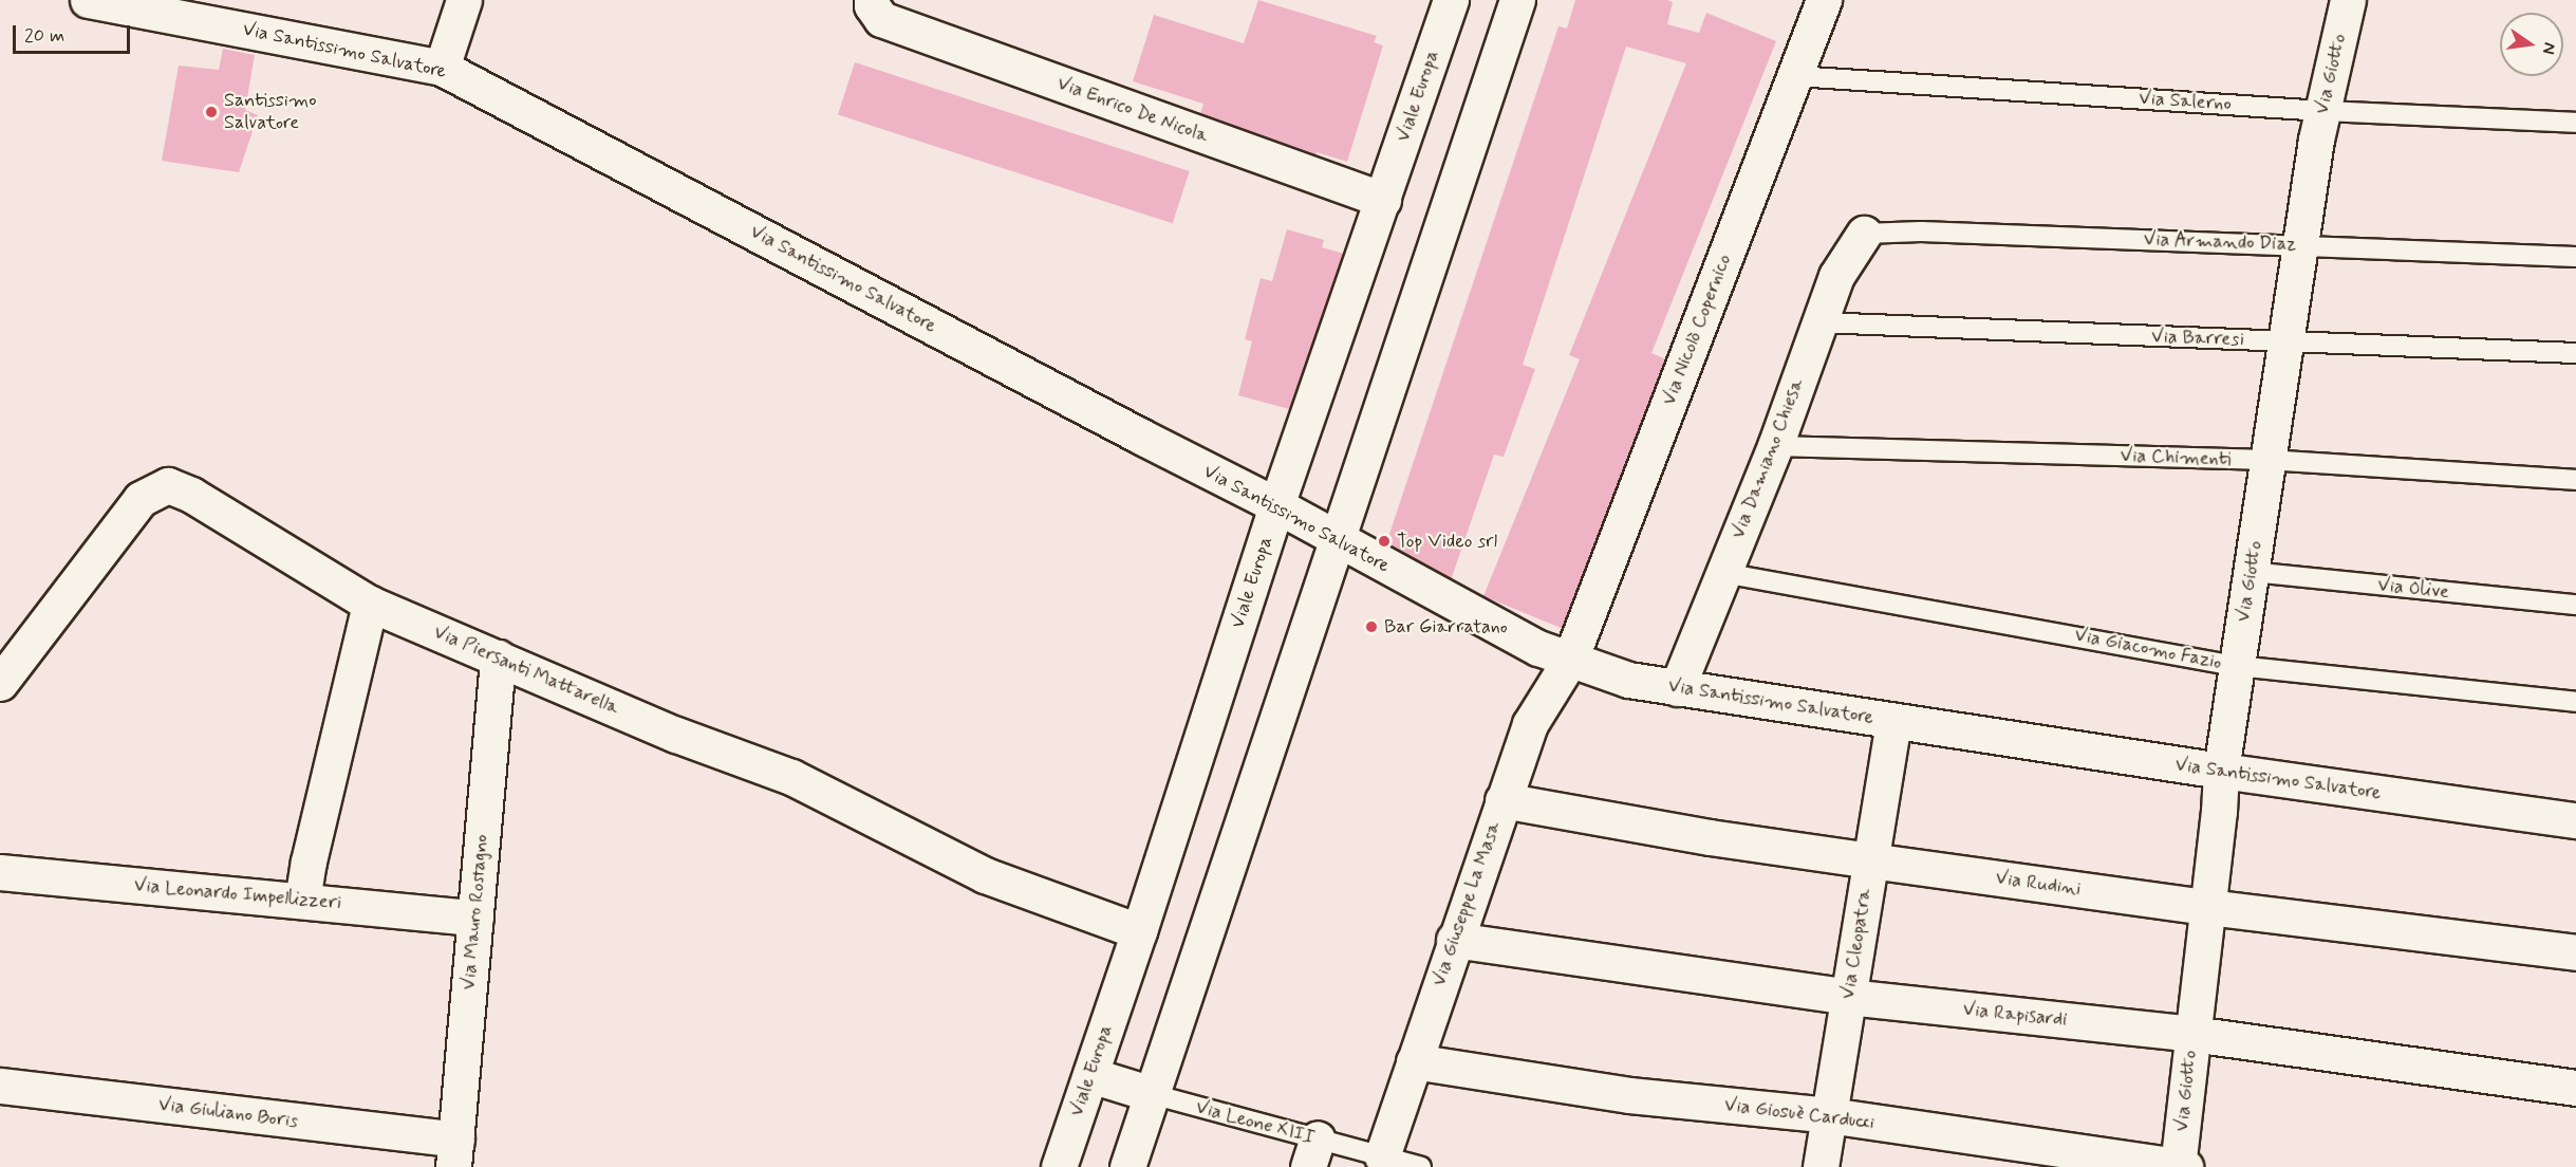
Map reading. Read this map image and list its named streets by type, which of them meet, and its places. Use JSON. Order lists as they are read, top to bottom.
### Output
{
  "streets": {
    "street": [
      "Via Santissimo Salvatore",
      "Via Giotto",
      "Viale Europa",
      "Via Enrico De Nicola",
      "Via Nicolò Copernico",
      "Via Damiano Chiesa",
      "Via Piersanti Mattarella",
      "Via Rudini",
      "Via Leonardo Impellizzeri",
      "Via Giuseppe La Masa",
      "Via Mauro Rostagno",
      "Via Cleopatra",
      "Via Rapisardi",
      "Via Giuliano Boris",
      "Via Giosuè Carducci",
      "Via Leone XIII"
    ],
    "lane": [
      "Via Salerno",
      "Via Armando Diaz",
      "Via Barresi",
      "Via Chimenti",
      "Via Olive",
      "Via Giacomo Fazio"
    ]
  },
  "crossings": [
    ["Via Santissimo Salvatore", "Via Giotto"],
    ["Via Santissimo Salvatore", "Viale Europa"],
    ["Via Santissimo Salvatore", "Via Nicolò Copernico"],
    ["Via Santissimo Salvatore", "Via Damiano Chiesa"],
    ["Via Santissimo Salvatore", "Via Giuseppe La Masa"],
    ["Via Santissimo Salvatore", "Via Cleopatra"],
    ["Via Giotto", "Via Salerno"],
    ["Via Giotto", "Via Armando Diaz"],
    ["Via Giotto", "Via Barresi"],
    ["Via Giotto", "Via Chimenti"],
    ["Via Giotto", "Via Olive"],
    ["Via Giotto", "Via Giacomo Fazio"],
    ["Via Giotto", "Via Rudini"],
    ["Via Giotto", "Via Rapisardi"],
    ["Via Giotto", "Via Giosuè Carducci"],
    ["Viale Europa", "Via Enrico De Nicola"],
    ["Viale Europa", "Via Piersanti Mattarella"],
    ["Viale Europa", "Via Leone XIII"],
    ["Via Salerno", "Via Nicolò Copernico"],
    ["Via Armando Diaz", "Via Damiano Chiesa"],
    ["Via Nicolò Copernico", "Via Giuseppe La Masa"],
    ["Via Barresi", "Via Damiano Chiesa"],
    ["Via Chimenti", "Via Damiano Chiesa"],
    ["Via Damiano Chiesa", "Via Giacomo Fazio"],
    ["Via Piersanti Mattarella", "Via Mauro Rostagno"],
    ["Via Rudini", "Via Giuseppe La Masa"],
    ["Via Rudini", "Via Cleopatra"],
    ["Via Leonardo Impellizzeri", "Via Mauro Rostagno"],
    ["Via Giuseppe La Masa", "Via Rapisardi"],
    ["Via Giuseppe La Masa", "Via Giosuè Carducci"],
    ["Via Giuseppe La Masa", "Via Leone XIII"],
    ["Via Mauro Rostagno", "Via Giuliano Boris"],
    ["Via Cleopatra", "Via Rapisardi"],
    ["Via Cleopatra", "Via Giosuè Carducci"]
  ],
  "places": ["Santissimo Salvatore", "Top Video srl", "Bar Giarratano"],
  "scale_bar": "20 m",
  "north": "right"
}
